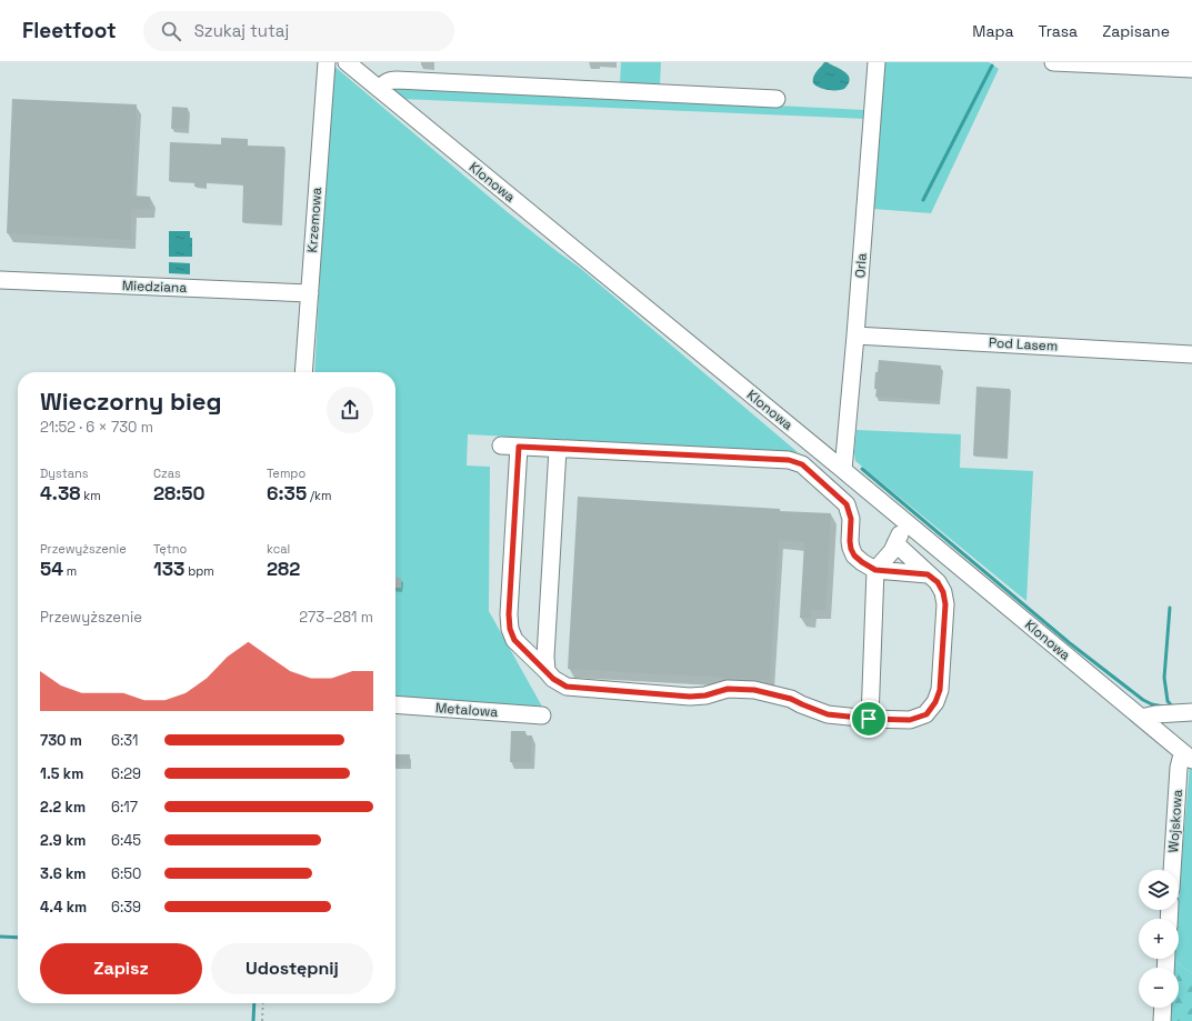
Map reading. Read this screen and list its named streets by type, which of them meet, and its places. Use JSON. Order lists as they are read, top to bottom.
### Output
{
  "streets": {
    "street": [
      "Klonowa",
      "Krzemowa",
      "Orla",
      "Miedziana",
      "Pod Lasem",
      "Metalowa",
      "Wojskowa"
    ]
  },
  "crossings": [
    ["Klonowa", "Orla"],
    ["Klonowa", "Wojskowa"],
    ["Krzemowa", "Miedziana"],
    ["Orla", "Pod Lasem"]
  ],
  "page": {
    "header": "Fleetfoot",
    "search": "Szukaj tutaj",
    "nav": ["Mapa", "Trasa", "Zapisane"],
    "heading": ["Wieczorny bieg", "21:52 · 6 × 730 m"],
    "stats": [
      ["Dystans", "4.38 km"],
      ["Czas", "28:50"],
      ["Tempo", "6:35 /km"],
      ["Przewyższenie", "54 m"],
      ["Tętno", "133 bpm"],
      ["kcal", "282"]
    ],
    "chart": ["Przewyższenie", "273–281 m"],
    "list": [
      {
        "name": "730 m",
        "note": "6:31"
      },
      {
        "name": "1.5 km",
        "note": "6:29"
      },
      {
        "name": "2.2 km",
        "note": "6:17"
      },
      {
        "name": "2.9 km",
        "note": "6:45"
      },
      {
        "name": "3.6 km",
        "note": "6:50"
      },
      {
        "name": "4.4 km",
        "note": "6:39"
      }
    ],
    "map_buttons": ["+", "−"],
    "buttons": ["Zapisz", "Udostępnij"]
  }
}
